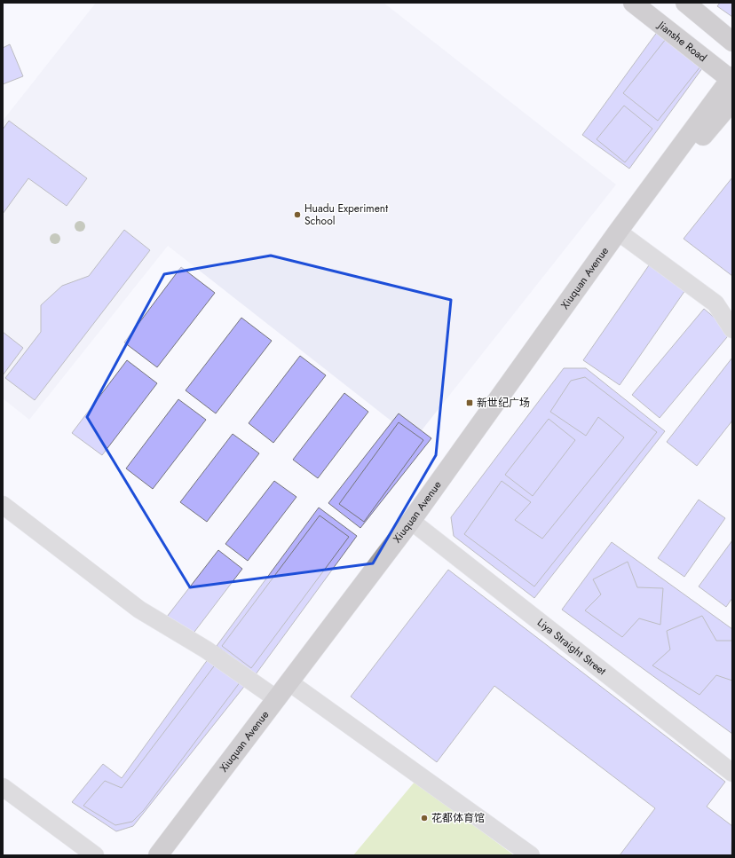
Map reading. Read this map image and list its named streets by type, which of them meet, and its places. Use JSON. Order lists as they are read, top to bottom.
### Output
{
  "streets": {
    "street": ["Jianshe Road", "Xiuquan Avenue", "Liya Straight Street"]
  },
  "crossings": [
    ["Jianshe Road", "Xiuquan Avenue"],
    ["Xiuquan Avenue", "Liya Straight Street"]
  ],
  "places": {
    "other": ["Huadu Experiment School", "花都体育馆"],
    "transit": ["新世纪广场"]
  }
}
